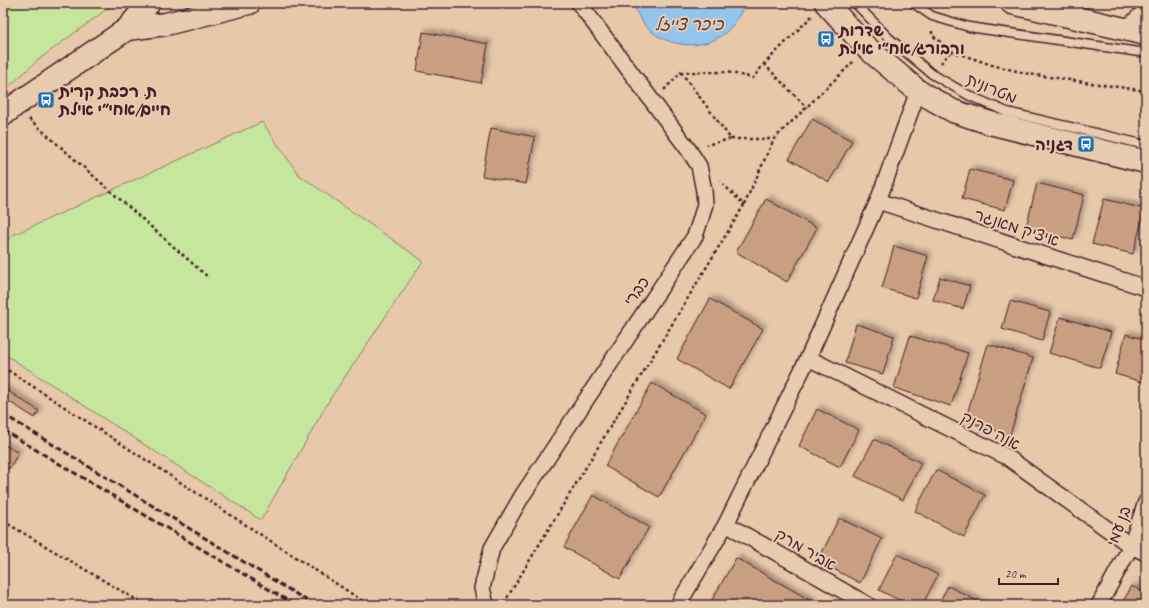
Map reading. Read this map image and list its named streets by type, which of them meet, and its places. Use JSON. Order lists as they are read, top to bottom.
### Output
{
  "streets": {
    "street": [
      "איציק מאנגר",
      "כברי",
      "אנה פרנק",
      "בן עמי",
      "אביר מרק"
    ],
    "lane": ["מטרונית"]
  },
  "crossings": [
    ["אנה פרנק", "בן עמי"]
  ],
  "water": ["כיכר צייזל"],
  "places": {
    "bus stop": ["שדרות ורבורג/אח״י אילת", "ת. רכבת קרית חיים/אחי״י אילת", "דגניה"]
  },
  "scale_bar": "20 m"
}
